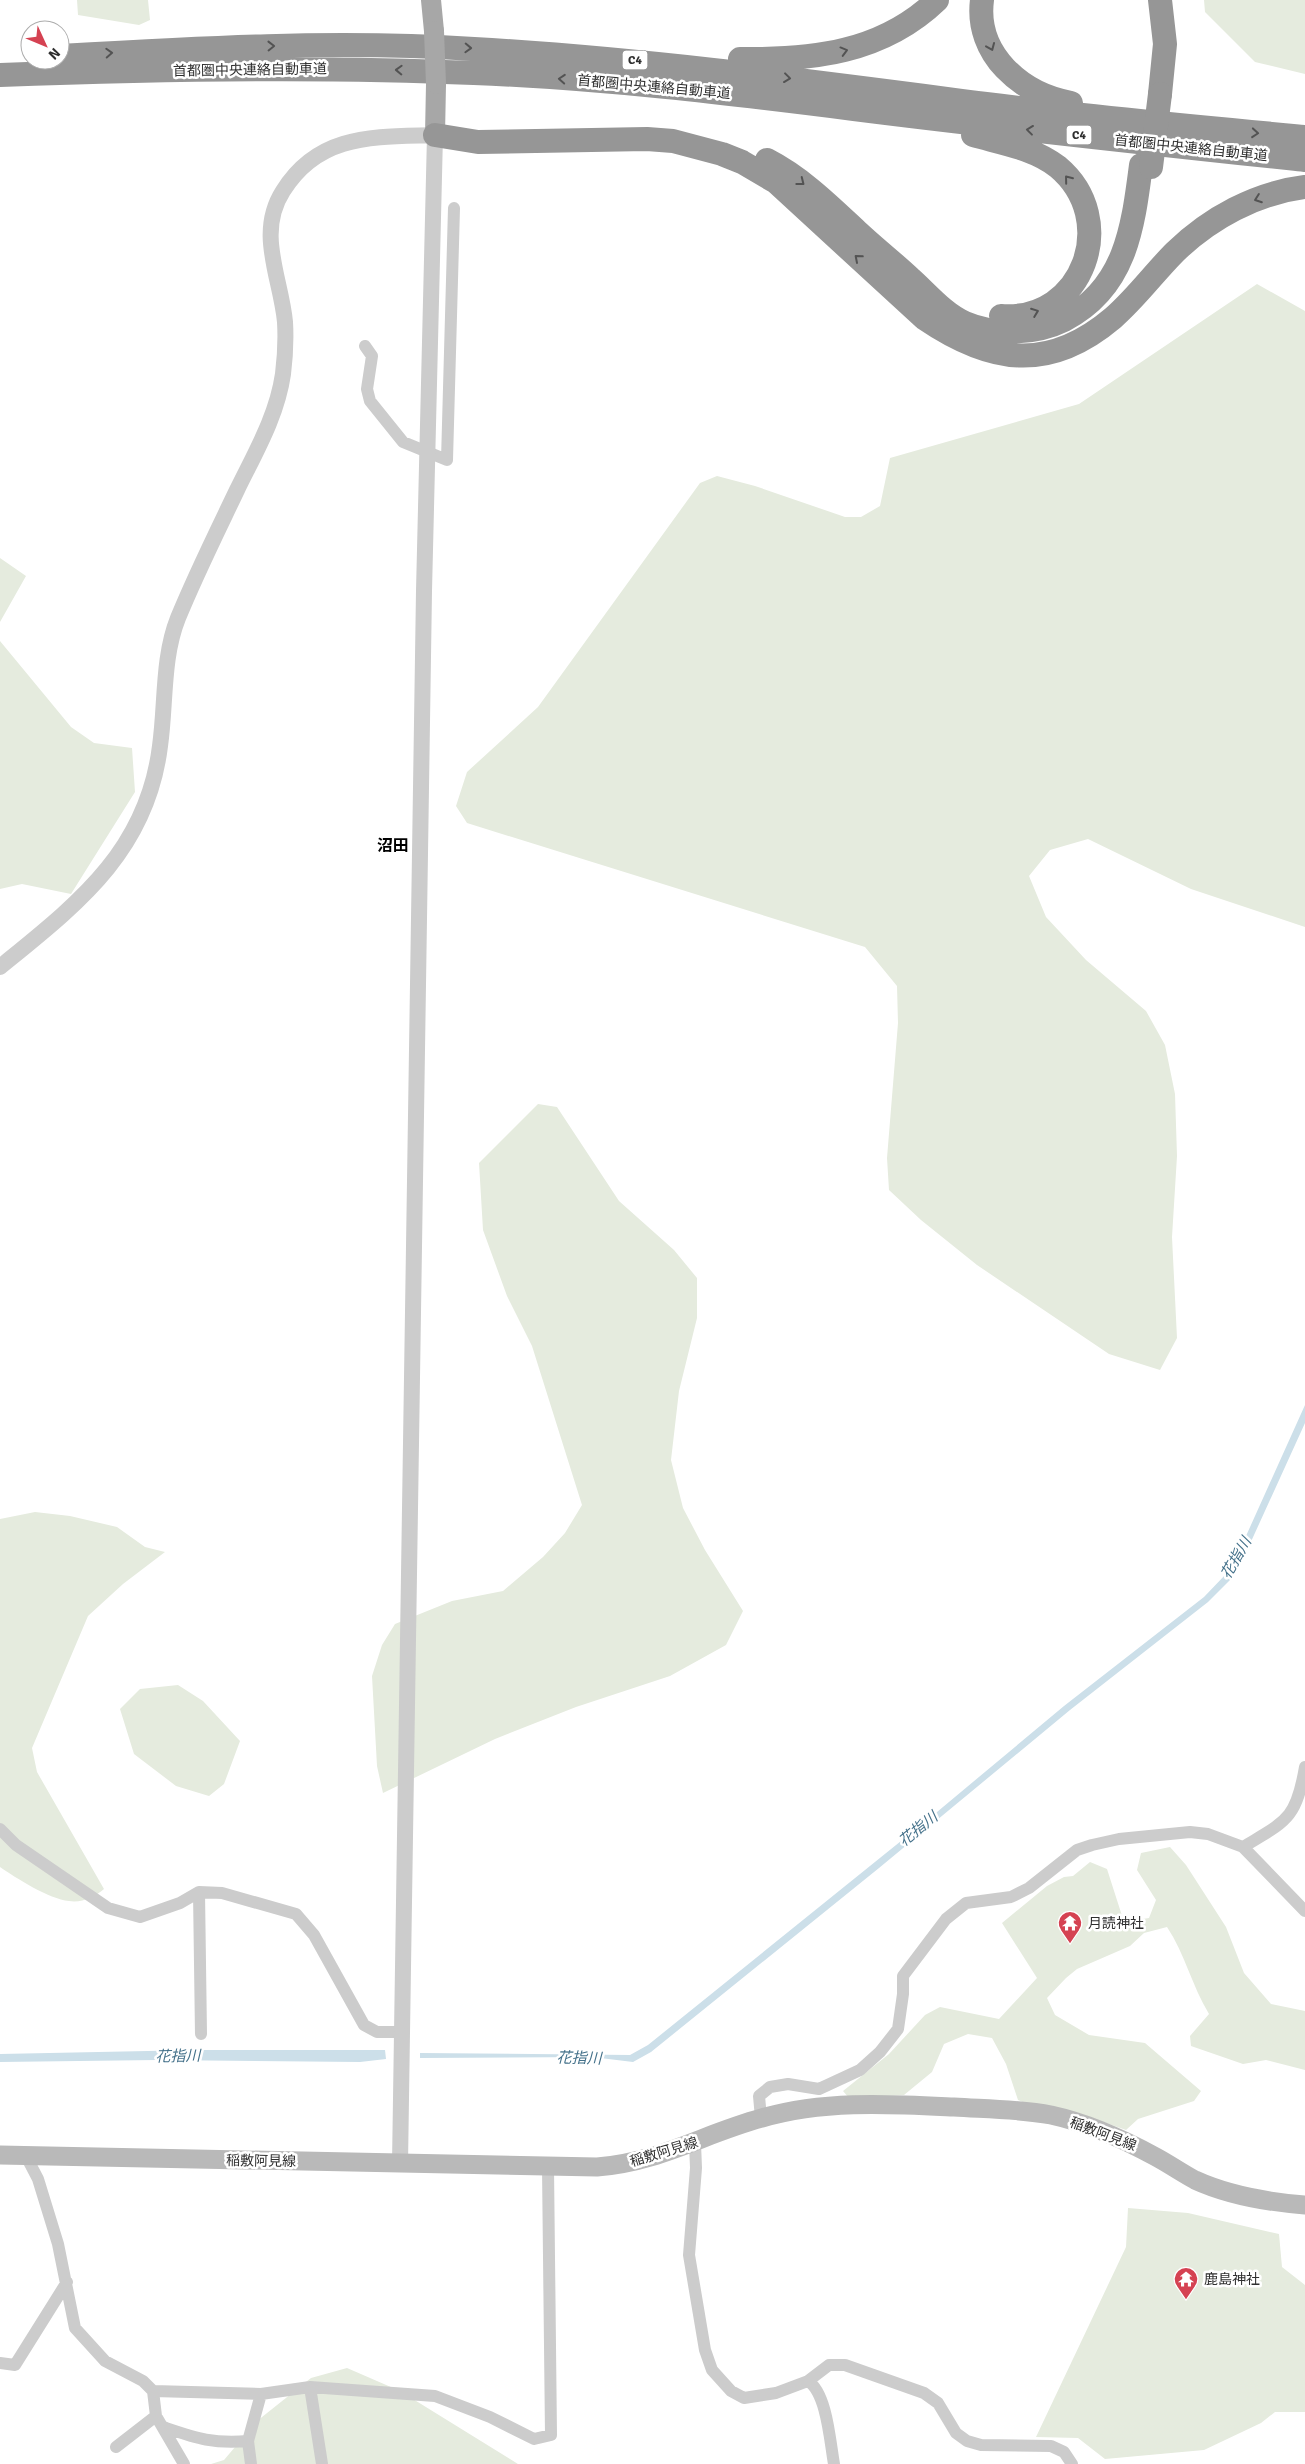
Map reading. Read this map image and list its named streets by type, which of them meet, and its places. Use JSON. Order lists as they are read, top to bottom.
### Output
{
  "streets": {
    "highway": ["C4", "首都圏中央連絡自動車道"],
    "main road": ["稲敷阿見線"]
  },
  "districts": ["沼田"],
  "water": ["花指川"],
  "places": {
    "temple": ["月読神社", "鹿島神社"]
  },
  "north": "bottom right"
}
